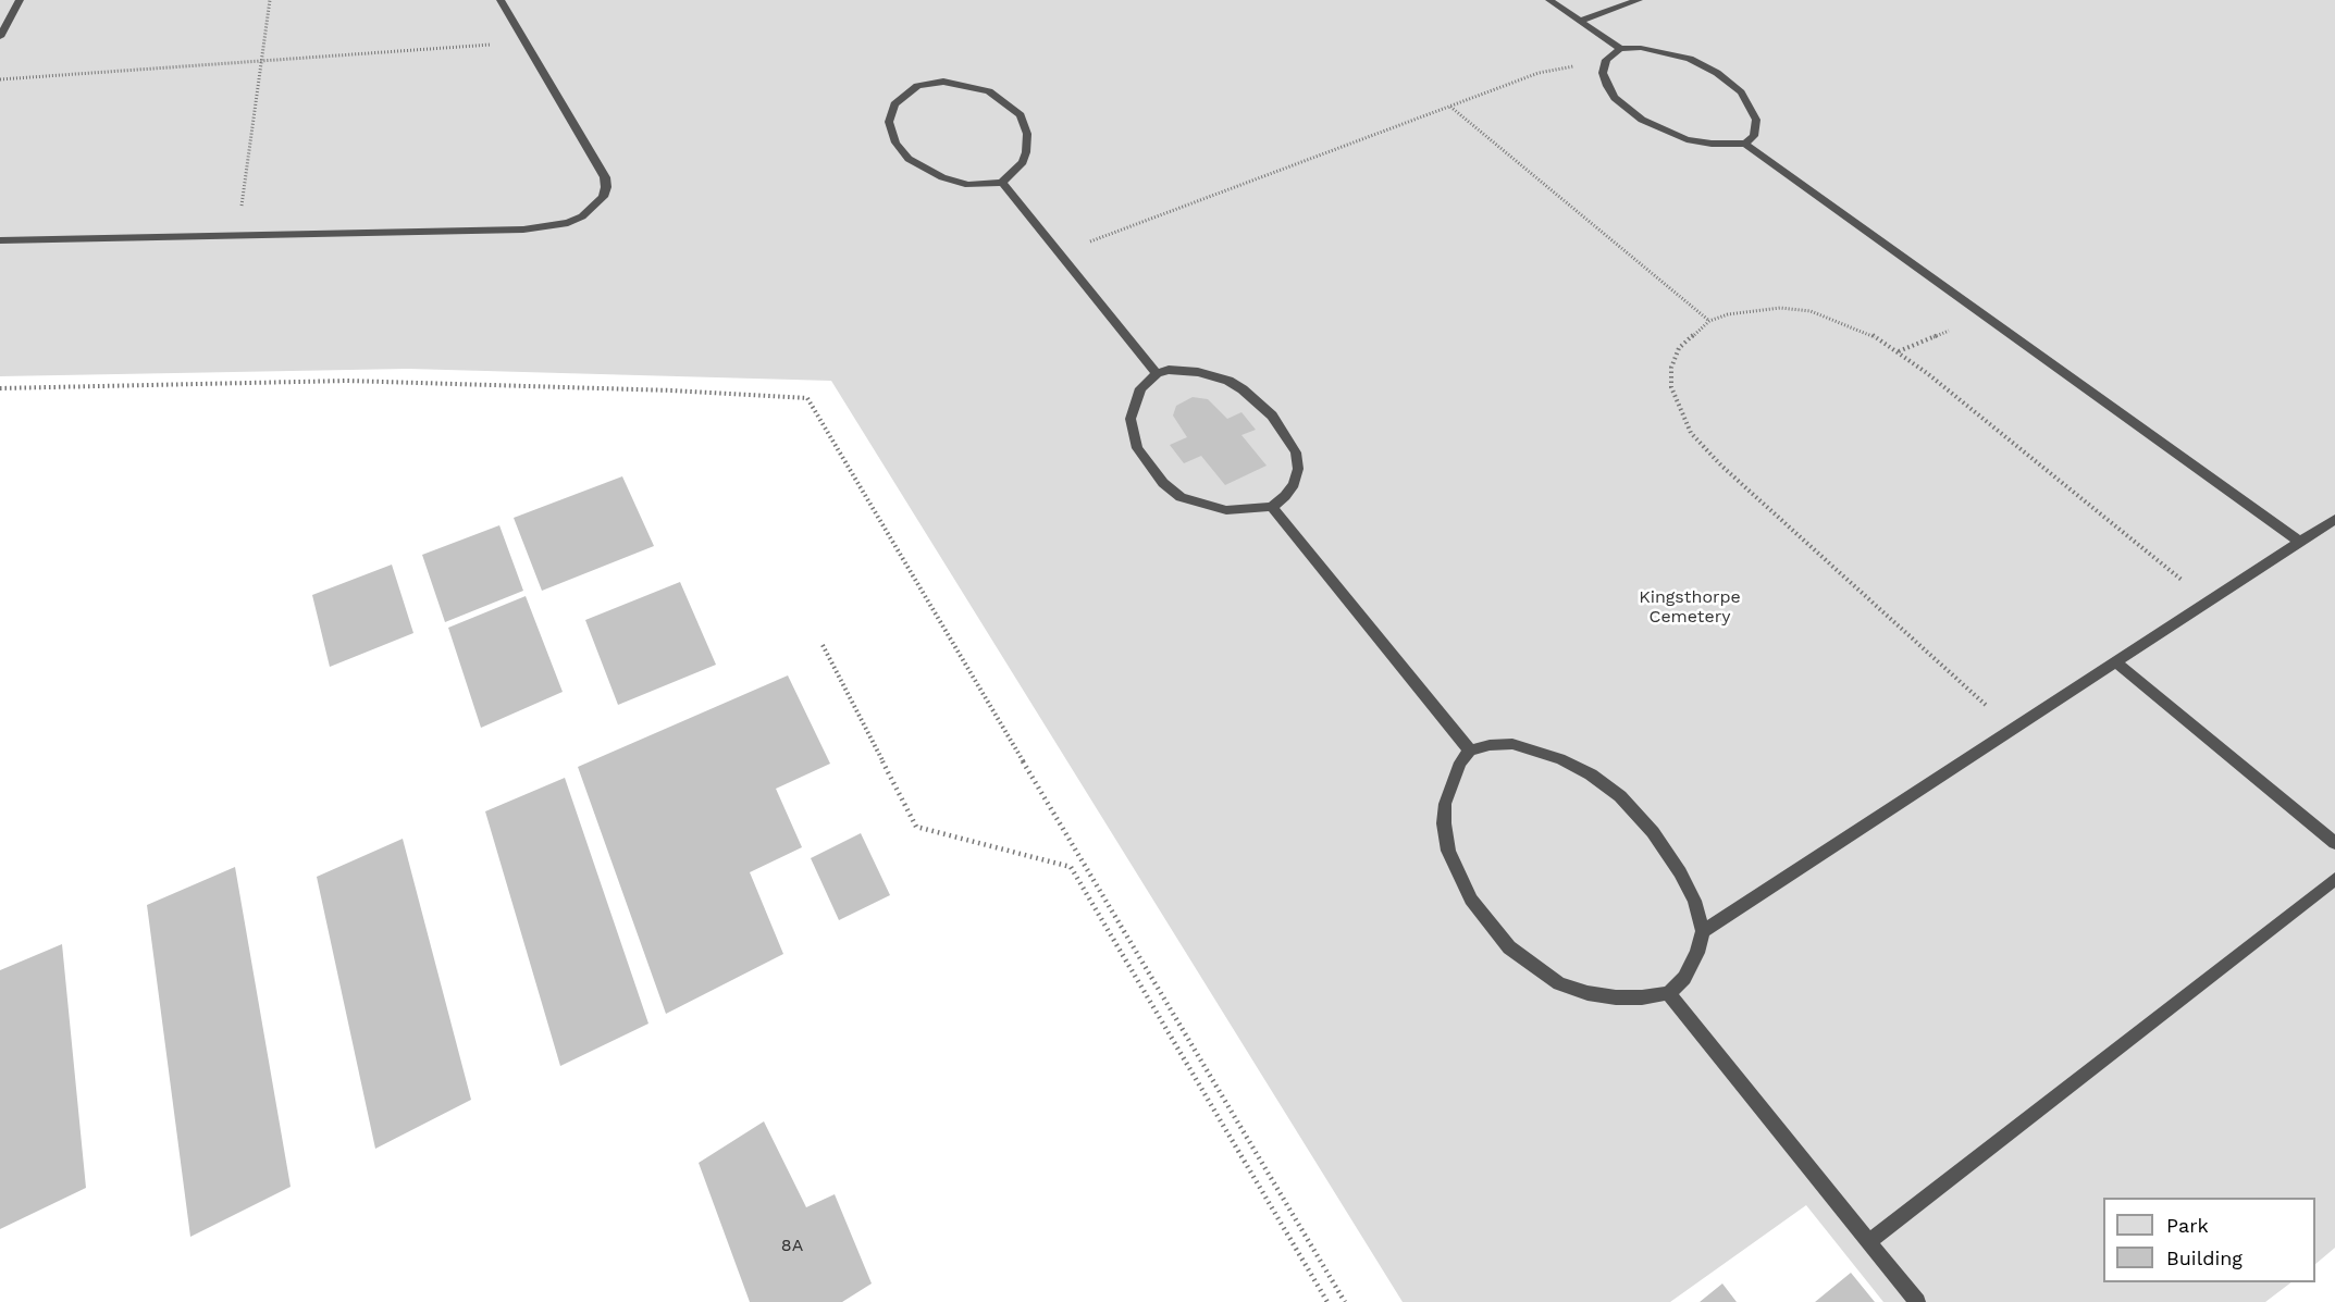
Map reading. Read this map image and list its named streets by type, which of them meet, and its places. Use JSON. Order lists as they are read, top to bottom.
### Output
{
  "parks": ["Kingsthorpe Cemetery"],
  "house_numbers": ["8A"],
  "legend": ["Park", "Building"]
}
